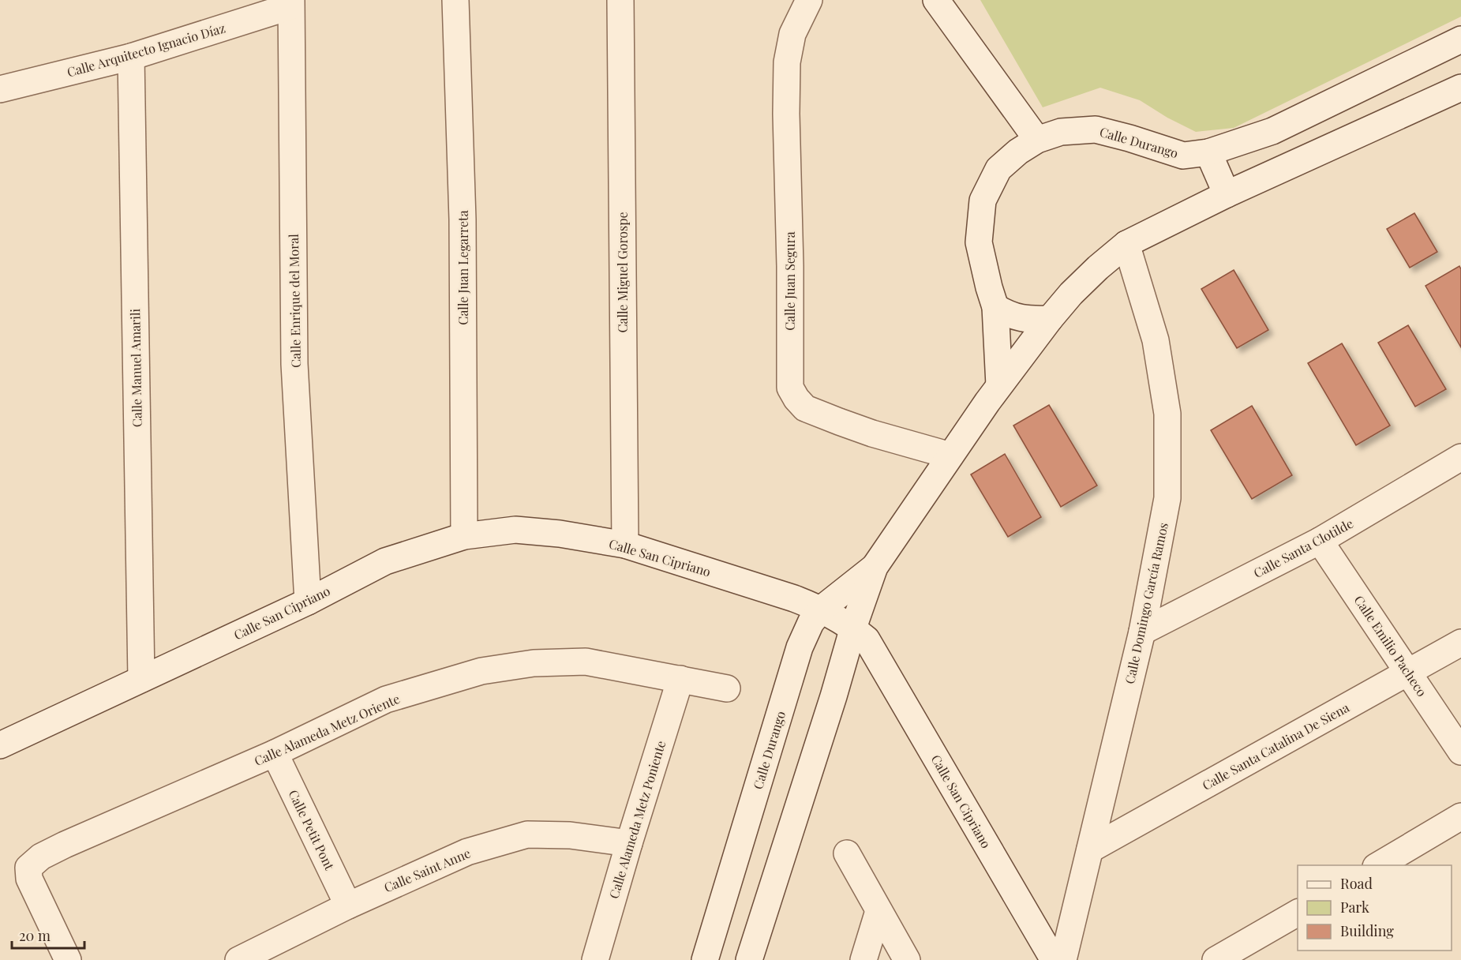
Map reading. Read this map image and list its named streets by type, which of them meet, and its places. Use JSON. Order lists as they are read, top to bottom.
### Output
{
  "streets": {
    "street": [
      "Calle Arquitecto Ignacio Díaz",
      "Calle Durango",
      "Calle Juan Legarreta",
      "Calle Miguel Gorospe",
      "Calle Juan Segura",
      "Calle Enrique del Moral",
      "Calle Manuel Amarili",
      "Calle Santa Clotilde",
      "Calle San Cipriano",
      "Calle Domingo García Ramos",
      "Calle Emilio Pacheco",
      "Calle Alameda Metz Oriente",
      "Calle Santa Catalina De Siena",
      "Calle Alameda Metz Poniente",
      "Calle Petit Pont",
      "Calle Saint Anne"
    ]
  },
  "crossings": [
    ["Calle Arquitecto Ignacio Díaz", "Calle Enrique del Moral"],
    ["Calle Arquitecto Ignacio Díaz", "Calle Manuel Amarili"],
    ["Calle Durango", "Calle Juan Segura"],
    ["Calle Durango", "Calle San Cipriano"],
    ["Calle Durango", "Calle Domingo García Ramos"],
    ["Calle Juan Legarreta", "Calle San Cipriano"],
    ["Calle Miguel Gorospe", "Calle San Cipriano"],
    ["Calle Enrique del Moral", "Calle San Cipriano"],
    ["Calle Manuel Amarili", "Calle San Cipriano"],
    ["Calle Santa Clotilde", "Calle Domingo García Ramos"],
    ["Calle Santa Clotilde", "Calle Emilio Pacheco"],
    ["Calle Domingo García Ramos", "Calle Santa Catalina De Siena"],
    ["Calle Emilio Pacheco", "Calle Santa Catalina De Siena"],
    ["Calle Alameda Metz Oriente", "Calle Alameda Metz Poniente"],
    ["Calle Alameda Metz Oriente", "Calle Petit Pont"],
    ["Calle Alameda Metz Poniente", "Calle Saint Anne"],
    ["Calle Petit Pont", "Calle Saint Anne"]
  ],
  "legend": ["Road", "Park", "Building"],
  "scale_bar": "20 m"
}
